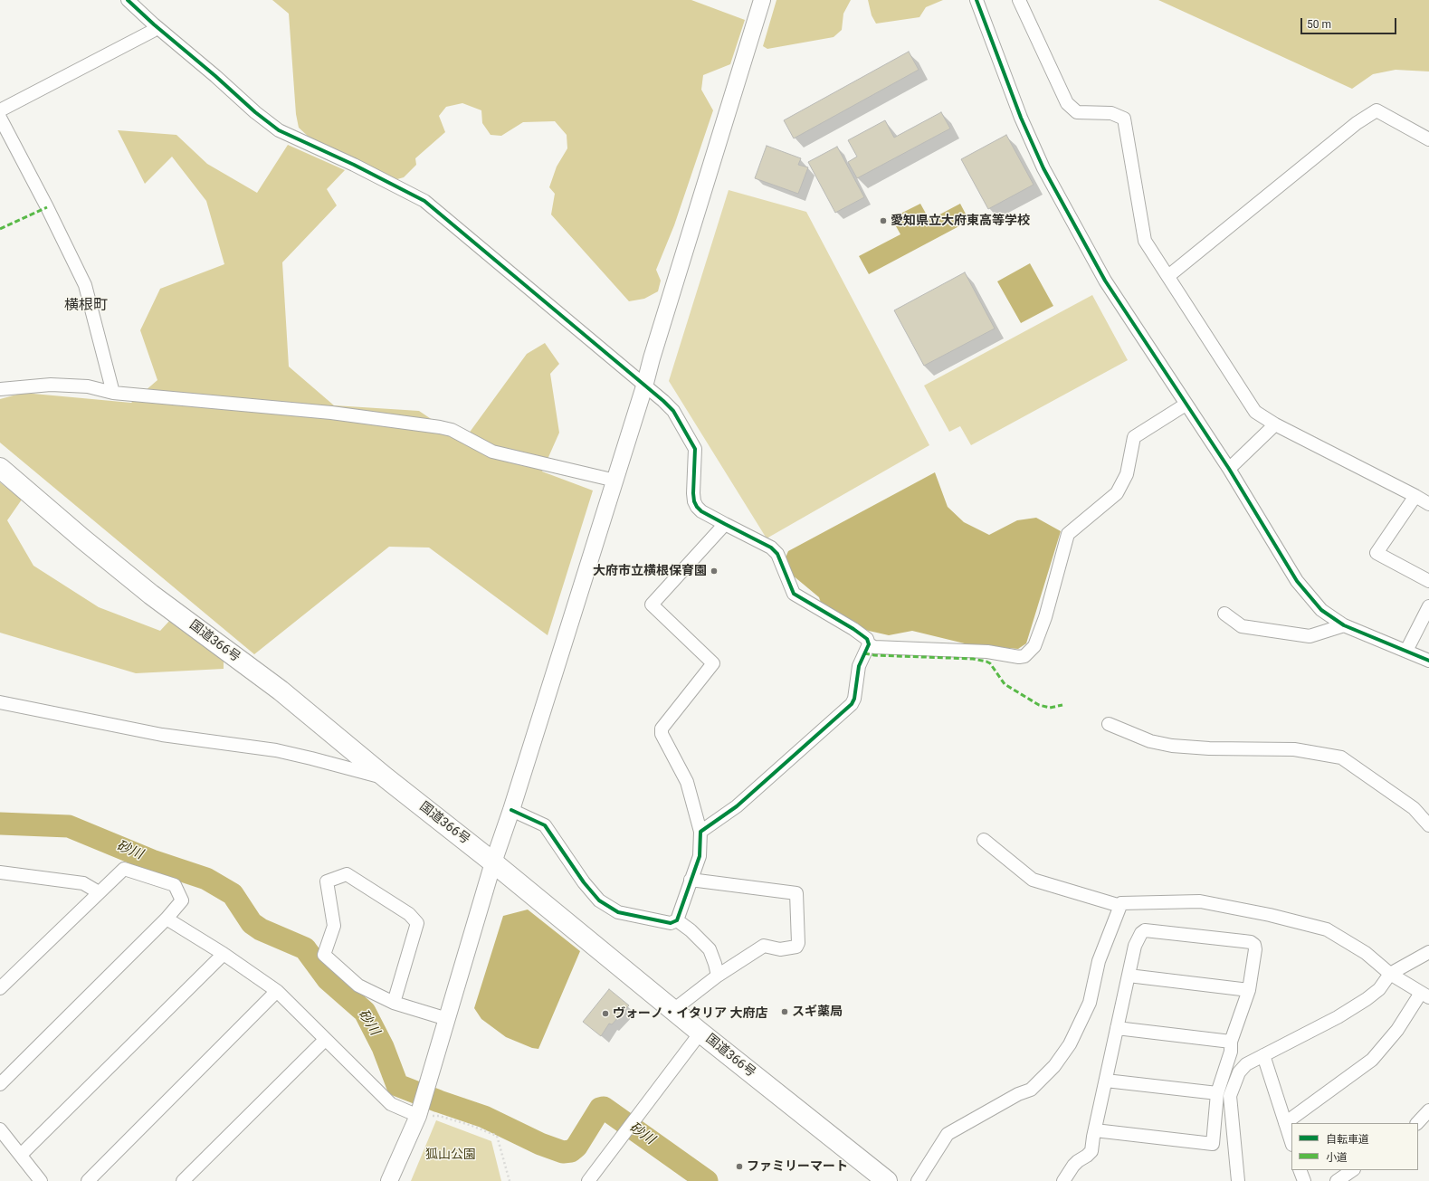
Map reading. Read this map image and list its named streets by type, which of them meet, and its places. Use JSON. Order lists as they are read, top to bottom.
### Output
{
  "streets": {
    "highway": ["国道366号"]
  },
  "districts": ["横根町"],
  "water": ["砂川"],
  "parks": ["狐山公園"],
  "places": [
    "愛知県立大府東高等学校",
    "大府市立横根保育園",
    "スギ薬局",
    "ヴォーノ・イタリア 大府店",
    "ファミリーマート"
  ],
  "legend": ["自転車道", "小道"],
  "scale_bar": "50 m"
}
